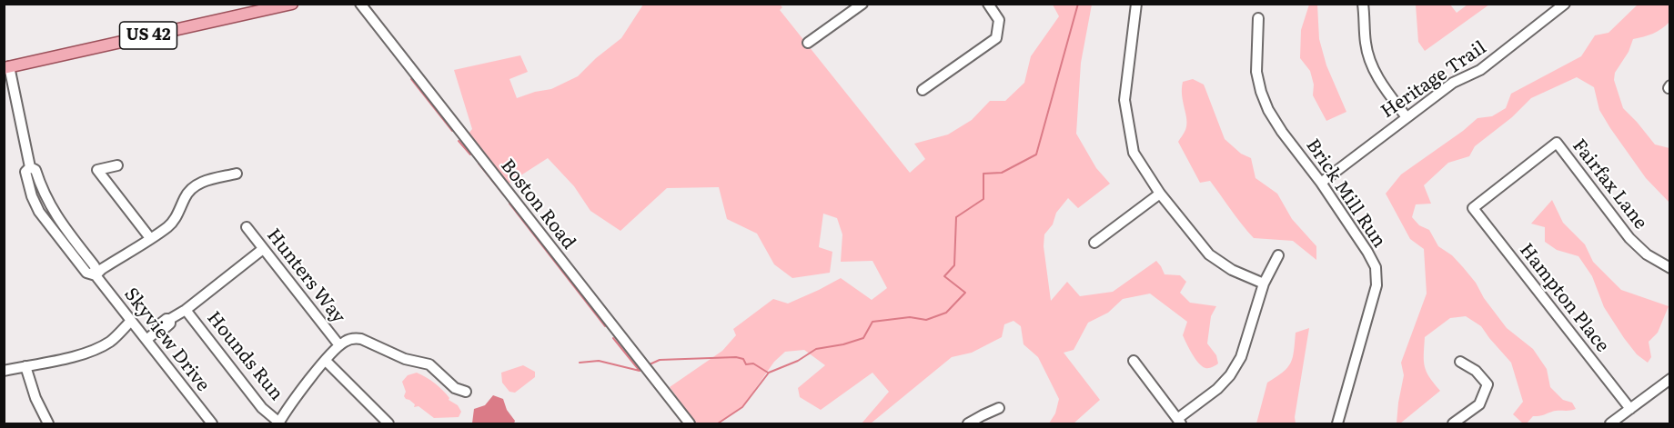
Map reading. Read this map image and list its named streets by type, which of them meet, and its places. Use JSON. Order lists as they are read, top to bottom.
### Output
{
  "streets": {
    "main road": ["US 42"],
    "street": [
      "Heritage Trail",
      "Fairfax Lane",
      "Brick Mill Run",
      "Boston Road",
      "Hunters Way",
      "Hampton Place",
      "Skyview Drive",
      "Hounds Run"
    ]
  },
  "crossings": [
    ["US 42", "Skyview Drive"],
    ["Heritage Trail", "Brick Mill Run"],
    ["Fairfax Lane", "Hampton Place"]
  ]
}
